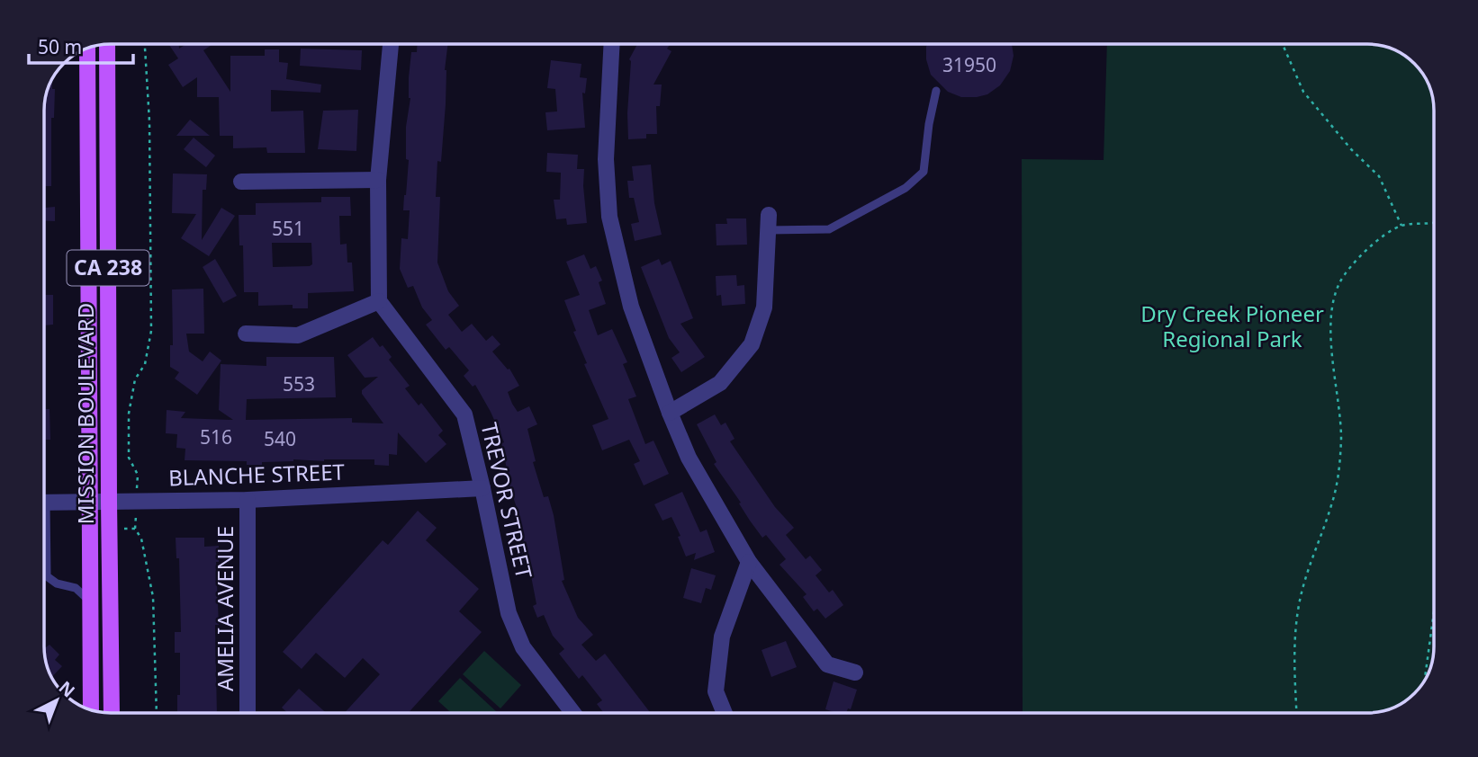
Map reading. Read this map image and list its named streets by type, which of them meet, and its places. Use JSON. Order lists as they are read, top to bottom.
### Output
{
  "streets": {
    "main road": ["CA 238", "MISSION BOULEVARD"],
    "street": ["BLANCHE STREET", "TREVOR STREET", "AMELIA AVENUE"]
  },
  "crossings": [
    ["MISSION BOULEVARD", "BLANCHE STREET"],
    ["BLANCHE STREET", "TREVOR STREET"],
    ["BLANCHE STREET", "AMELIA AVENUE"]
  ],
  "parks": ["Dry Creek Pioneer Regional Park"],
  "house_numbers": [
    "31950",
    "551",
    "553",
    "516",
    "540"
  ],
  "scale_bar": "50 m",
  "north": "top right"
}
